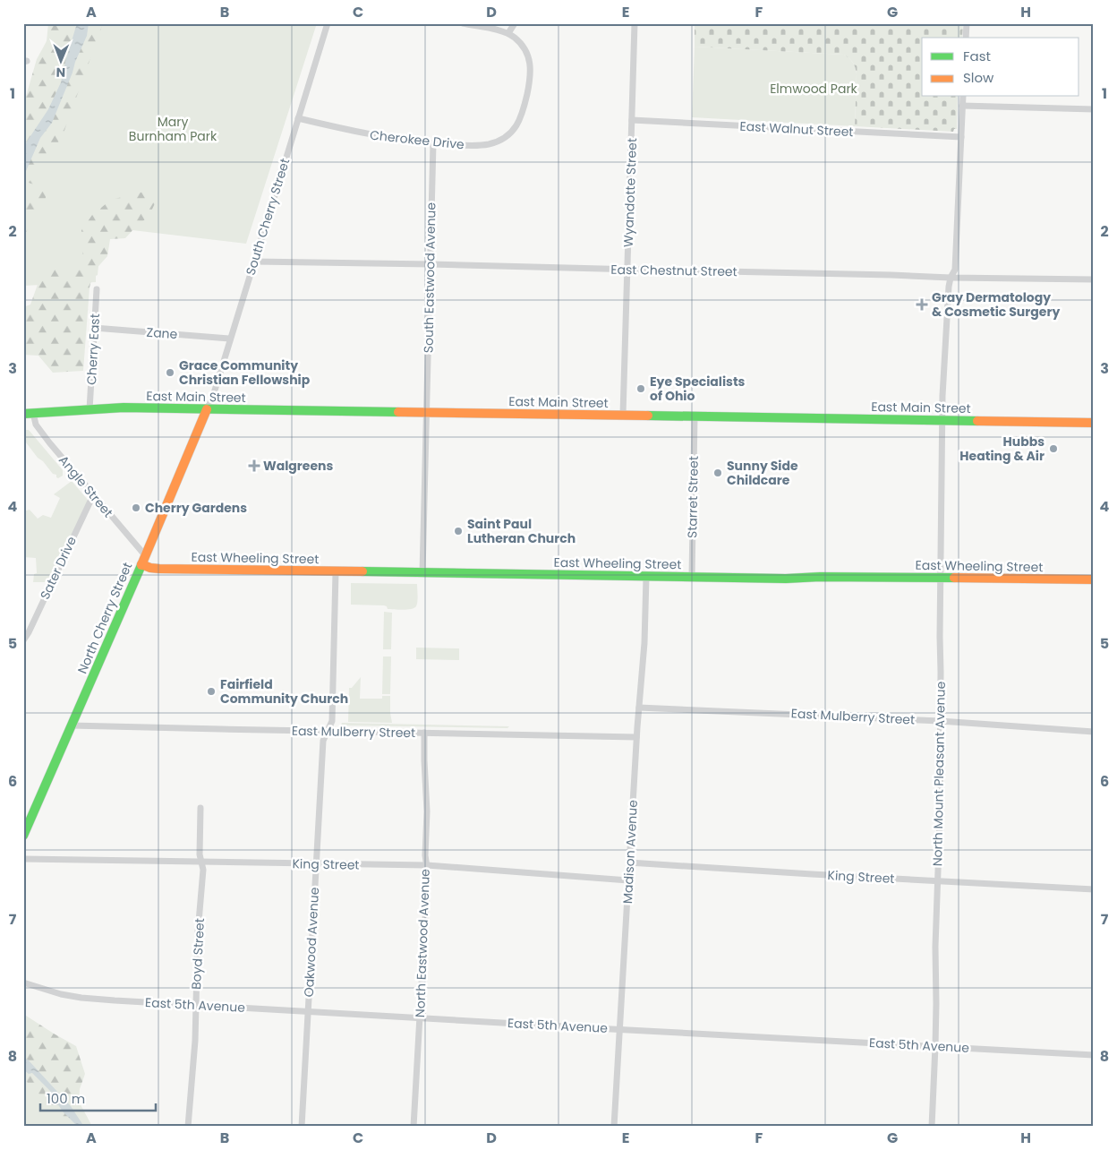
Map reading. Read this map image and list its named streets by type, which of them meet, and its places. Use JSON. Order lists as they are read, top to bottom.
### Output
{
  "streets": {
    "main road": ["East Main Street", "East Wheeling Street", "North Cherry Street"],
    "street": [
      "East Walnut Street",
      "Cherokee Drive",
      "Wyandotte Street",
      "South Cherry Street",
      "East Chestnut Street",
      "South Eastwood Avenue",
      "Zane",
      "Cherry East",
      "Angle Street",
      "Starret Street",
      "Sater Drive",
      "East Mulberry Street",
      "North Mount Pleasant Avenue",
      "Madison Avenue",
      "King Street",
      "Oakwood Avenue",
      "North Eastwood Avenue",
      "Boyd Street",
      "East 5th Avenue"
    ]
  },
  "crossings": [
    ["East Walnut Street", "Wyandotte Street"],
    ["East Walnut Street", "North Mount Pleasant Avenue"],
    ["Cherokee Drive", "South Cherry Street"],
    ["Cherokee Drive", "South Eastwood Avenue"],
    ["Wyandotte Street", "East Chestnut Street"],
    ["Wyandotte Street", "East Main Street"],
    ["South Cherry Street", "East Chestnut Street"],
    ["South Cherry Street", "Zane"],
    ["South Cherry Street", "East Main Street"],
    ["South Cherry Street", "North Cherry Street"],
    ["East Chestnut Street", "South Eastwood Avenue"],
    ["East Chestnut Street", "North Mount Pleasant Avenue"],
    ["South Eastwood Avenue", "East Main Street"],
    ["Zane", "Cherry East"],
    ["Cherry East", "East Main Street"],
    ["East Main Street", "Angle Street"],
    ["East Main Street", "Starret Street"],
    ["East Main Street", "North Cherry Street"],
    ["East Main Street", "North Mount Pleasant Avenue"],
    ["Angle Street", "East Wheeling Street"],
    ["Angle Street", "Sater Drive"],
    ["Angle Street", "North Cherry Street"],
    ["Starret Street", "East Wheeling Street"],
    ["East Wheeling Street", "North Cherry Street"],
    ["East Wheeling Street", "North Mount Pleasant Avenue"],
    ["East Wheeling Street", "Madison Avenue"],
    ["East Wheeling Street", "Oakwood Avenue"],
    ["North Cherry Street", "East Mulberry Street"],
    ["East Mulberry Street", "North Mount Pleasant Avenue"],
    ["East Mulberry Street", "Madison Avenue"],
    ["East Mulberry Street", "Oakwood Avenue"],
    ["East Mulberry Street", "North Eastwood Avenue"],
    ["North Mount Pleasant Avenue", "King Street"],
    ["North Mount Pleasant Avenue", "East 5th Avenue"],
    ["Madison Avenue", "King Street"],
    ["Madison Avenue", "East 5th Avenue"],
    ["King Street", "Oakwood Avenue"],
    ["King Street", "North Eastwood Avenue"],
    ["King Street", "Boyd Street"],
    ["Oakwood Avenue", "East 5th Avenue"],
    ["North Eastwood Avenue", "East 5th Avenue"],
    ["Boyd Street", "East 5th Avenue"]
  ],
  "parks": ["Elmwood Park", "Mary Burnham Park"],
  "places": {
    "health": ["Gray Dermatology & Cosmetic Surgery", "Walgreens"],
    "other": [
      "Grace Community Christian Fellowship",
      "Eye Specialists of Ohio",
      "Hubbs Heating & Air",
      "Sunny Side Childcare",
      "Cherry Gardens",
      "Saint Paul Lutheran Church",
      "Fairfield Community Church"
    ]
  },
  "legend": ["Fast", "Slow"],
  "scale_bar": "100 m",
  "north": "bottom",
  "grid": {
    "columns": [
      "A",
      "B",
      "C",
      "D",
      "E",
      "F",
      "G",
      "H"
    ],
    "rows": [
      "1",
      "2",
      "3",
      "4",
      "5",
      "6",
      "7",
      "8"
    ]
  }
}
